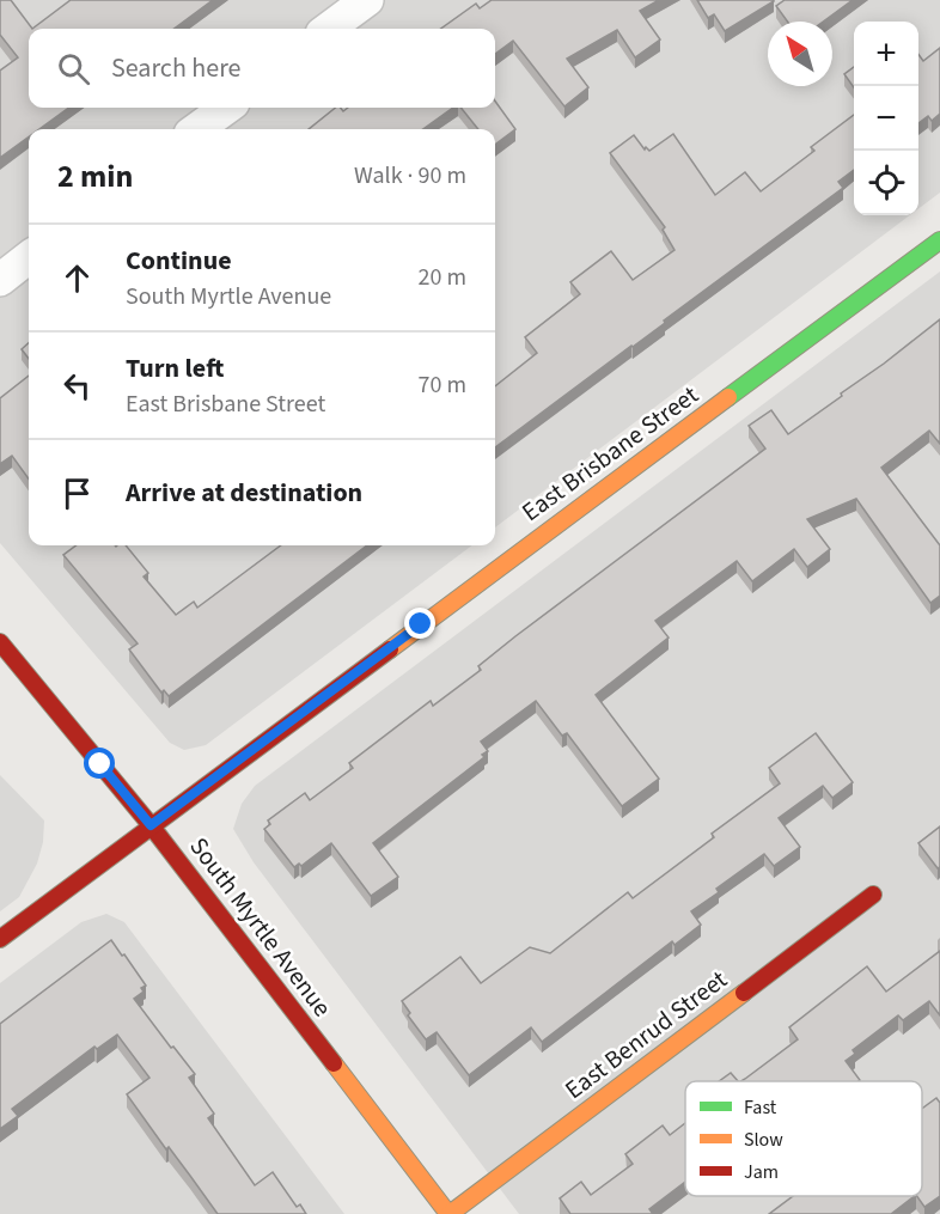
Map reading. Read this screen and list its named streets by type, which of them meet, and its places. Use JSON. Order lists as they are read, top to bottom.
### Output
{
  "streets": {
    "street": ["East Brisbane Street", "South Myrtle Avenue", "East Benrud Street"]
  },
  "crossings": [
    ["East Brisbane Street", "South Myrtle Avenue"],
    ["South Myrtle Avenue", "East Benrud Street"]
  ],
  "legend": ["Fast", "Slow", "Jam"],
  "north": "top left",
  "page": {
    "map_buttons": ["+", "−"],
    "search": "Search here",
    "heading": ["2 min", "Walk · 90 m"],
    "list": [
      ["Continue", "South Myrtle Avenue", "20 m"],
      ["Turn left", "East Brisbane Street", "70 m"],
      "Arrive at destination"
    ]
  }
}
